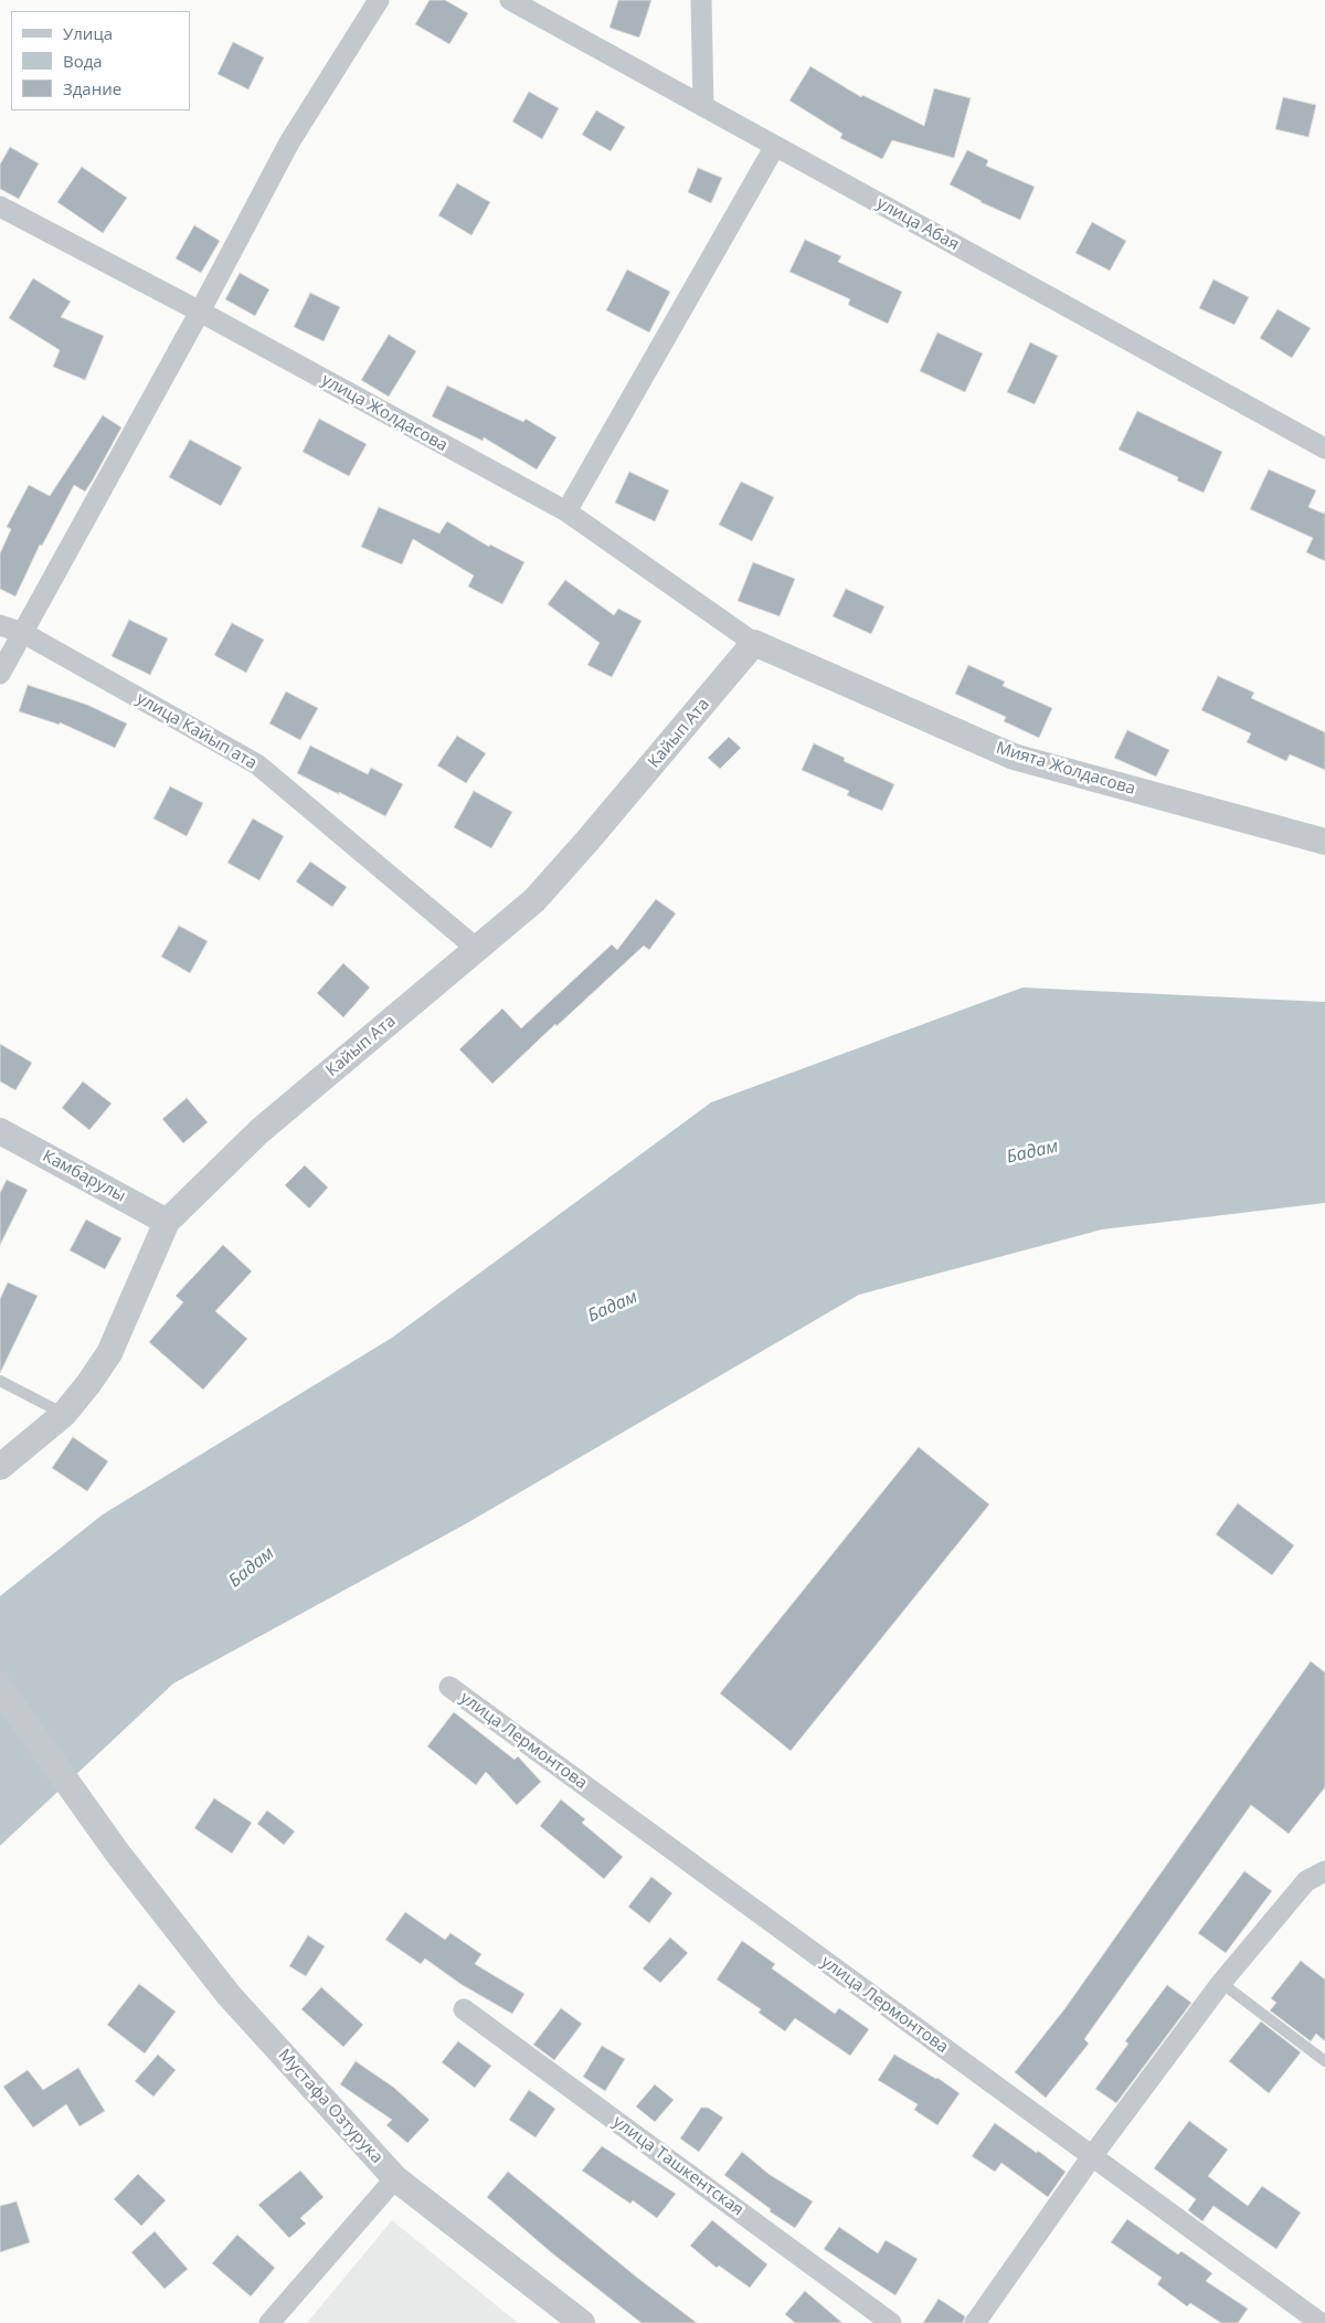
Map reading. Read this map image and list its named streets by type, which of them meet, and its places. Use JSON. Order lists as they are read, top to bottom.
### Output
{
  "streets": {
    "street": [
      "улица Абая",
      "улица Жолдасова",
      "улица Кайып ата",
      "Кайып Ата",
      "Мията Жолдасова",
      "Камбарулы",
      "улица Лермонтова",
      "Мустафа Озтурука",
      "улица Ташкентская"
    ]
  },
  "crossings": [
    ["улица Жолдасова", "Кайып Ата"],
    ["улица Жолдасова", "Мията Жолдасова"],
    ["улица Кайып ата", "Кайып Ата"],
    ["Кайып Ата", "Мията Жолдасова"],
    ["Кайып Ата", "Камбарулы"]
  ],
  "water": ["Бадам"],
  "legend": ["Улица", "Вода", "Здание"]
}
